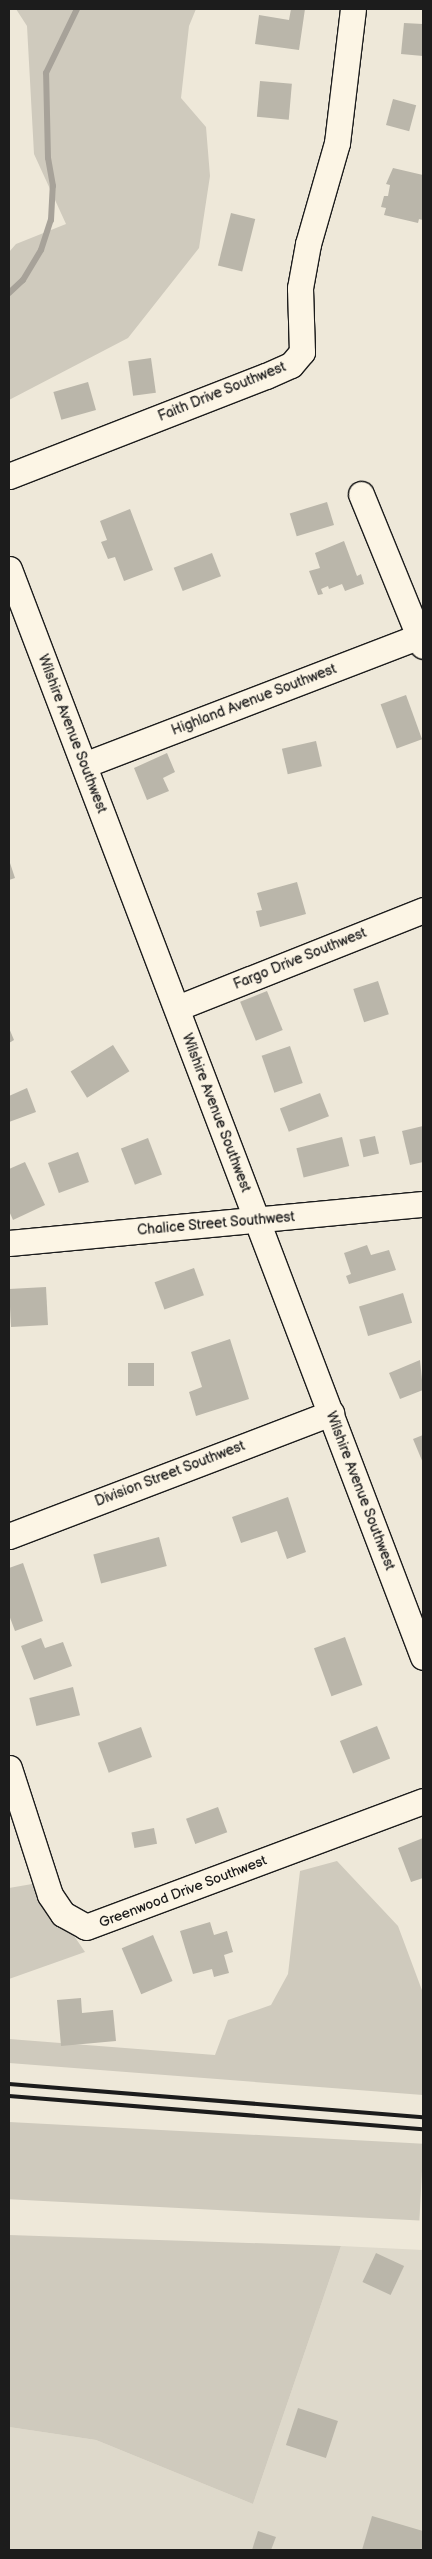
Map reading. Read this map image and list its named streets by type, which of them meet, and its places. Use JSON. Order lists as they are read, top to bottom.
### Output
{
  "streets": {
    "street": [
      "Faith Drive Southwest",
      "Highland Avenue Southwest",
      "Wilshire Avenue Southwest",
      "Fargo Drive Southwest",
      "Chalice Street Southwest",
      "Division Street Southwest",
      "Greenwood Drive Southwest"
    ]
  },
  "crossings": [
    ["Highland Avenue Southwest", "Wilshire Avenue Southwest"],
    ["Wilshire Avenue Southwest", "Fargo Drive Southwest"],
    ["Wilshire Avenue Southwest", "Chalice Street Southwest"],
    ["Wilshire Avenue Southwest", "Division Street Southwest"]
  ]
}
